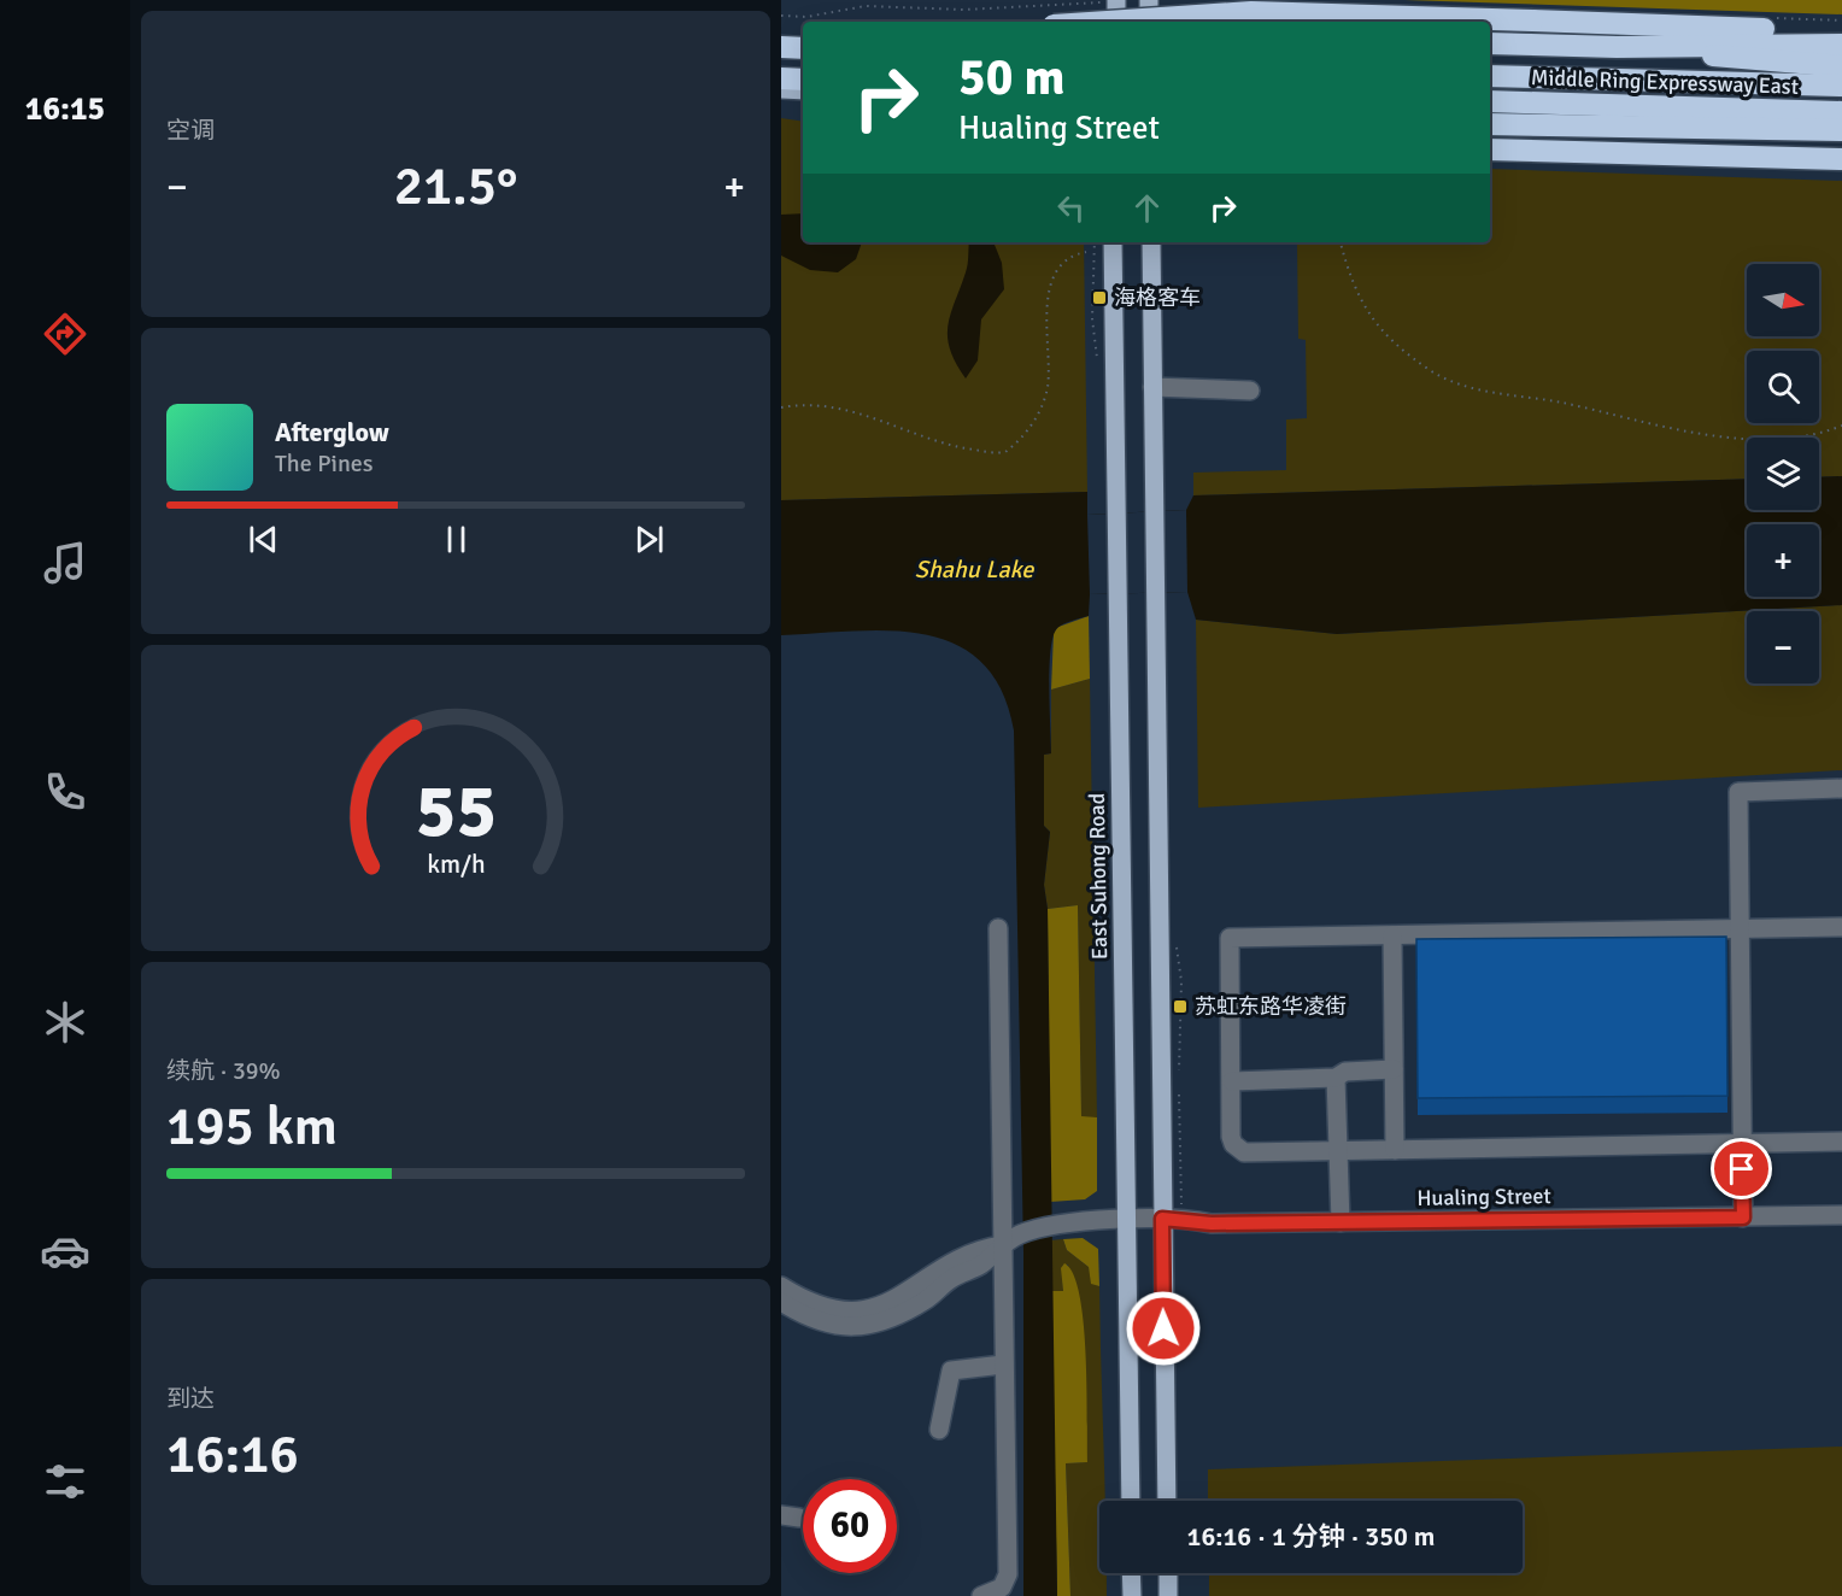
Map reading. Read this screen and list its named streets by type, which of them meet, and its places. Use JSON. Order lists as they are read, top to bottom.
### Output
{
  "streets": {
    "highway": ["Middle Ring Expressway East"],
    "main road": ["East Suhong Road"],
    "street": ["Hualing Street"]
  },
  "crossings": [
    ["East Suhong Road", "Hualing Street"]
  ],
  "water": ["Shahu Lake"],
  "places": {
    "transit": ["海格客车", "苏虹东路华凌街"]
  },
  "north": "right",
  "page": {
    "tabs": "16:15",
    "tile": [
      "空调",
      ["续航 · 39%", "195 km"],
      ["到达", "16:16"]
    ],
    "turn": ["50 m", "Hualing Street"],
    "heat": ["−", "21.5°", "+"],
    "map_buttons": ["+", "−"],
    "song": ["Afterglow", "The Pines"],
    "limit": "60",
    "trip": "16:16 · 1 分钟 · 350 m",
    "gauge": ["55", "km/h"]
  }
}
